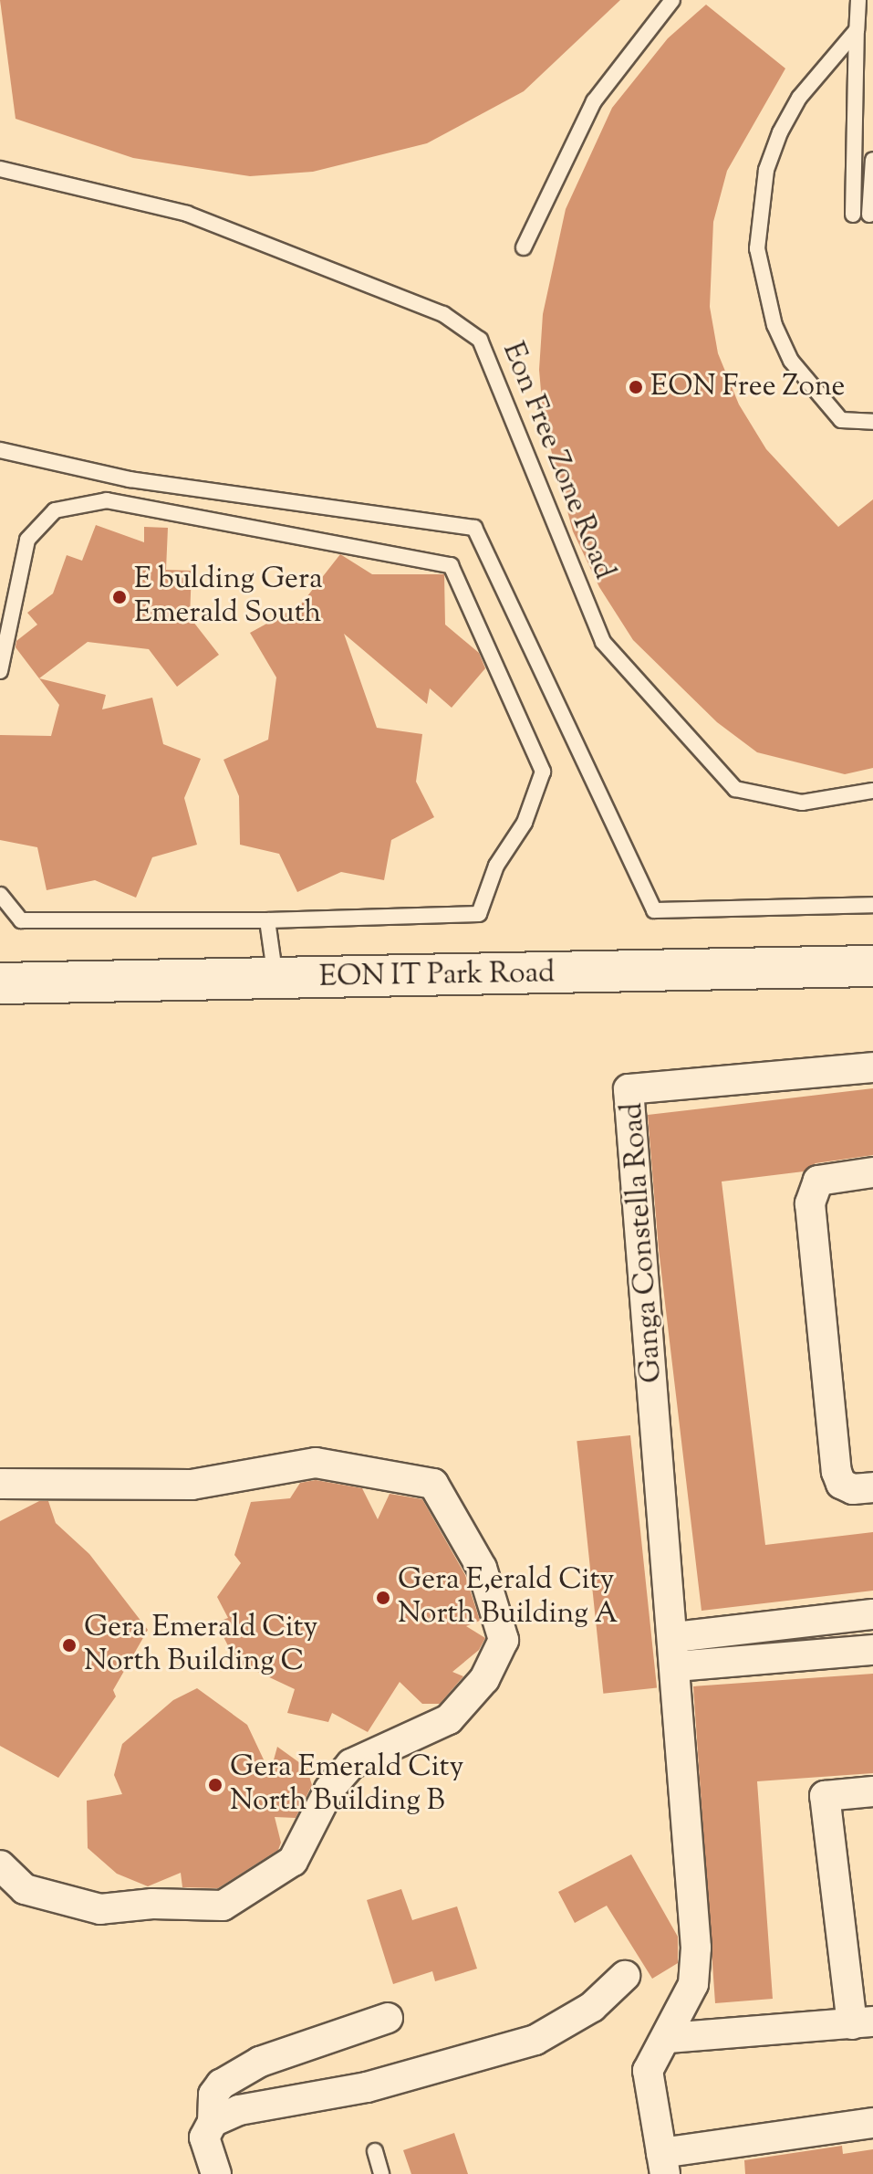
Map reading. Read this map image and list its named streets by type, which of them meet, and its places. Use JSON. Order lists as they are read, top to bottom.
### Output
{
  "streets": {
    "street": ["EON IT Park Road", "Ganga Constella Road"],
    "lane": ["Eon Free Zone Road"]
  },
  "places": [
    "EON Free Zone",
    "E bulding Gera Emerald South",
    "Gera E,erald City North Building A",
    "Gera Emerald City North Building C",
    "Gera Emerald City North Building B"
  ]
}
